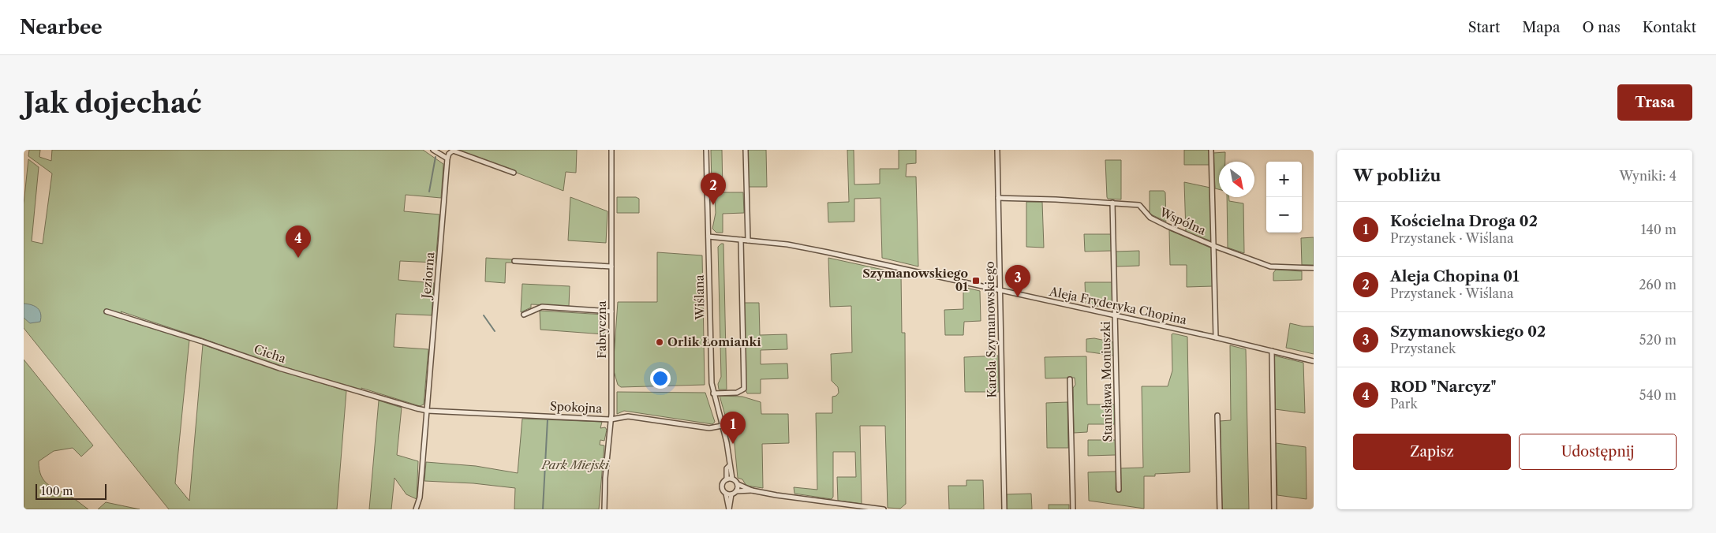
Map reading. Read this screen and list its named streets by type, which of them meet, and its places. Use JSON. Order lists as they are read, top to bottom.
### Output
{
  "streets": {
    "street": [
      "Wspólna",
      "Jeziorna",
      "Wiślana",
      "Aleja Fryderyka Chopina",
      "Fabryczna",
      "Karola Szymanowskiego",
      "Cicha",
      "Stanisława Moniuszki",
      "Spokojna"
    ]
  },
  "crossings": [
    ["Wspólna", "Karola Szymanowskiego"],
    ["Wspólna", "Stanisława Moniuszki"],
    ["Jeziorna", "Cicha"],
    ["Jeziorna", "Spokojna"],
    ["Wiślana", "Aleja Fryderyka Chopina"],
    ["Wiślana", "Spokojna"],
    ["Aleja Fryderyka Chopina", "Karola Szymanowskiego"],
    ["Aleja Fryderyka Chopina", "Stanisława Moniuszki"],
    ["Fabryczna", "Spokojna"],
    ["Cicha", "Spokojna"]
  ],
  "parks": ["Park Miejski"],
  "places": {
    "transit": ["Szymanowskiego 01"],
    "other": ["Orlik Łomianki"]
  },
  "scale_bar": "100 m",
  "north": "bottom right",
  "page": {
    "header": "Nearbee",
    "nav": [
      "Start",
      "Mapa",
      "O nas",
      "Kontakt"
    ],
    "buttons": [
      "Trasa",
      ["Zapisz", "Udostępnij"]
    ],
    "title": "Jak dojechać",
    "heading": ["W pobliżu", "Wyniki: 4"],
    "map_buttons": ["+", "−"],
    "pins": [
      "2",
      "4",
      "3",
      "1"
    ],
    "list": [
      {
        "mark": "1",
        "name": "Kościelna Droga 02",
        "note": "Przystanek · Wiślana",
        "value": "140 m"
      },
      {
        "mark": "2",
        "name": "Aleja Chopina 01",
        "note": "Przystanek · Wiślana",
        "value": "260 m"
      },
      {
        "mark": "3",
        "name": "Szymanowskiego 02",
        "note": "Przystanek",
        "value": "520 m"
      },
      {
        "mark": "4",
        "name": "ROD \"Narcyz\"",
        "note": "Park",
        "value": "540 m"
      }
    ],
    "scale": "100 m"
  }
}
